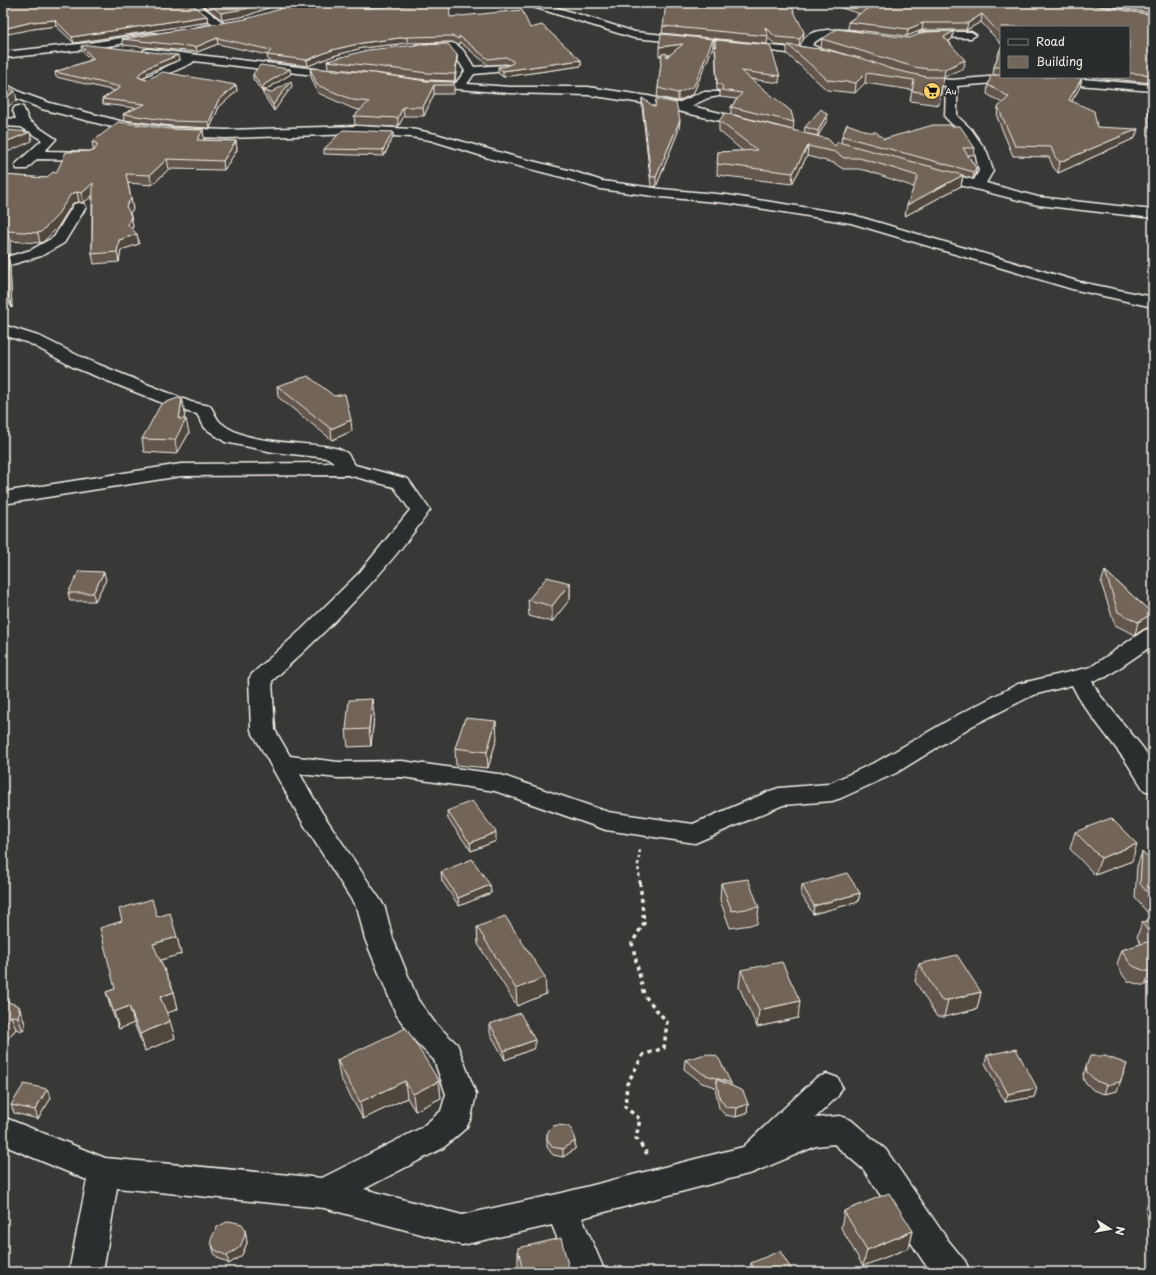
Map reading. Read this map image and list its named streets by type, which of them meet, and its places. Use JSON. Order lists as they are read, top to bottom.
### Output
{
  "places": {
    "supermarket": ["Ач"]
  },
  "legend": ["Road", "Building"],
  "north": "right"
}
